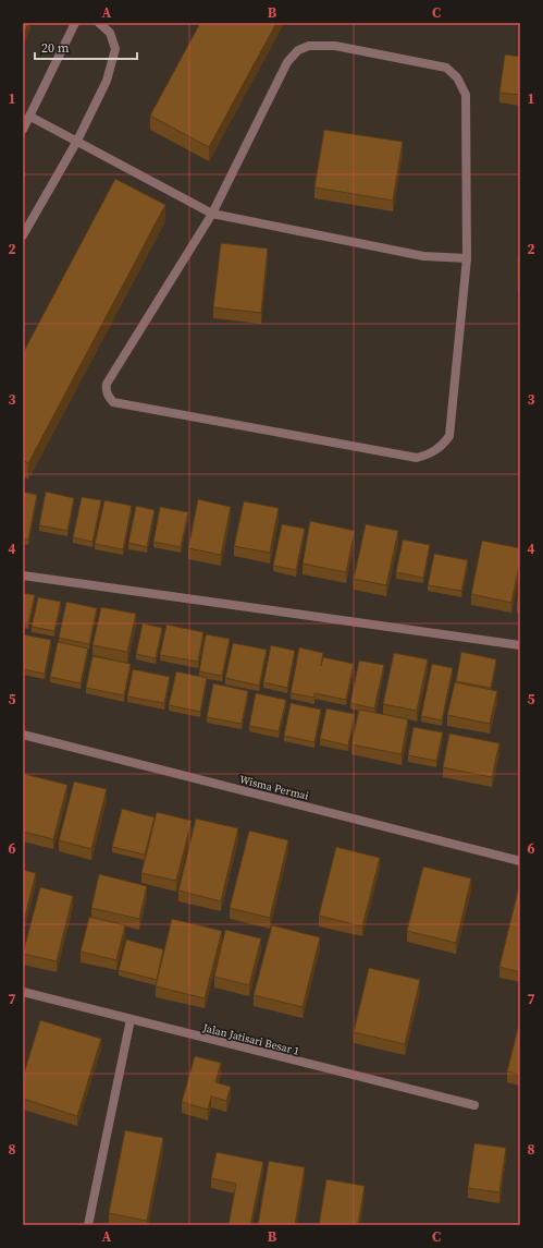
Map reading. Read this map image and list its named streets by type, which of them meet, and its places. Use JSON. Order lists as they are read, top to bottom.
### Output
{
  "streets": {
    "street": ["Wisma Permai", "Jalan Jatisari Besar 1"]
  },
  "scale_bar": "20 m",
  "grid": {
    "columns": ["A", "B", "C"],
    "rows": [
      "1",
      "2",
      "3",
      "4",
      "5",
      "6",
      "7",
      "8"
    ]
  }
}
